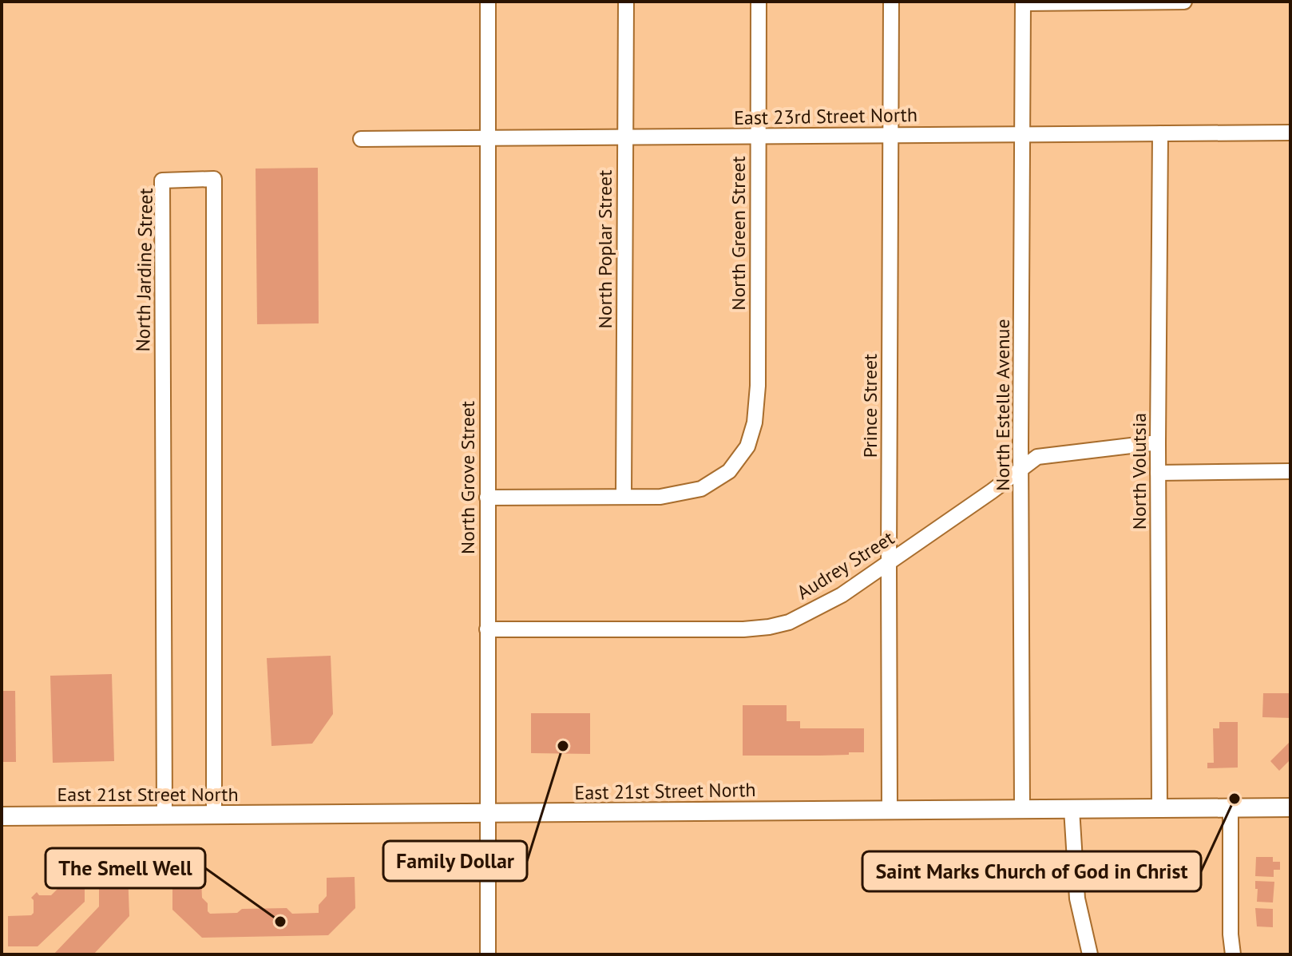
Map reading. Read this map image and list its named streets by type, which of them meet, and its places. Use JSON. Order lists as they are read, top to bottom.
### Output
{
  "streets": {
    "main road": ["East 21st Street North"],
    "street": [
      "East 23rd Street North",
      "North Green Street",
      "North Poplar Street",
      "North Jardine Street",
      "North Estelle Avenue",
      "Prince Street",
      "North Volutsia",
      "North Grove Street",
      "Audrey Street"
    ]
  },
  "crossings": [
    ["East 23rd Street North", "North Green Street"],
    ["East 23rd Street North", "North Poplar Street"],
    ["East 23rd Street North", "North Estelle Avenue"],
    ["East 23rd Street North", "Prince Street"],
    ["East 23rd Street North", "North Volutsia"],
    ["East 23rd Street North", "North Grove Street"],
    ["North Green Street", "North Poplar Street"],
    ["North Jardine Street", "East 21st Street North"],
    ["North Estelle Avenue", "Audrey Street"],
    ["North Estelle Avenue", "East 21st Street North"],
    ["Prince Street", "Audrey Street"],
    ["Prince Street", "East 21st Street North"],
    ["North Volutsia", "Audrey Street"],
    ["North Volutsia", "East 21st Street North"],
    ["North Grove Street", "Audrey Street"],
    ["North Grove Street", "East 21st Street North"]
  ],
  "places": ["Family Dollar", "Saint Marks Church of God in Christ", "The Smell Well"]
}
